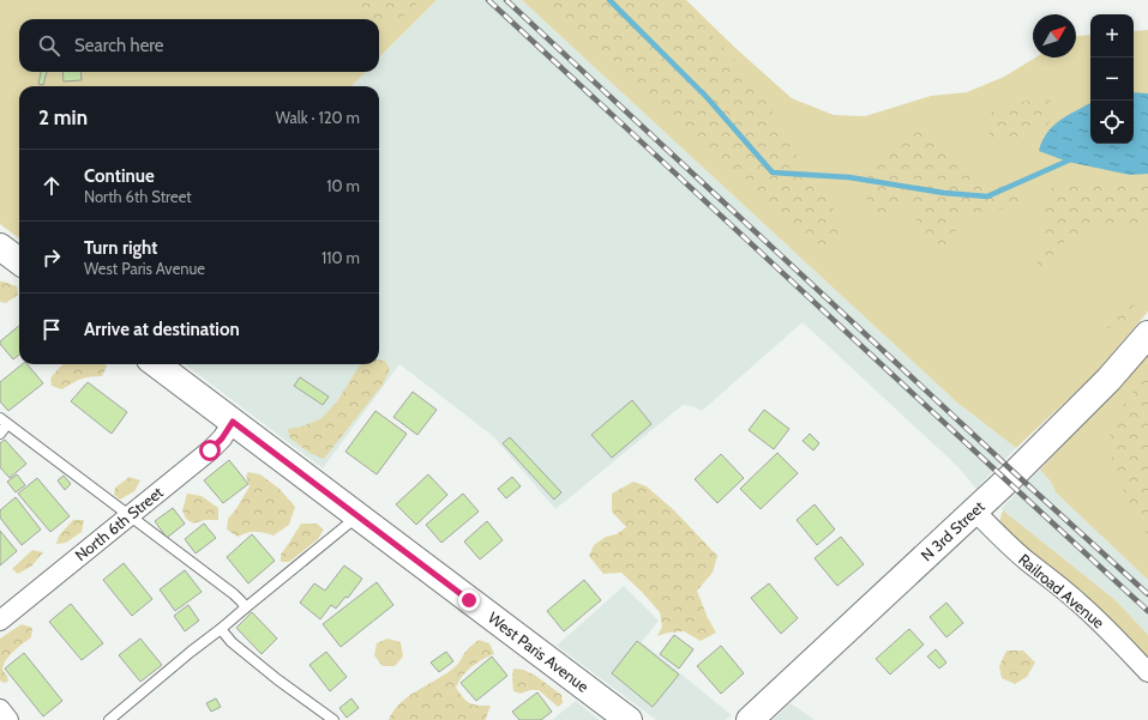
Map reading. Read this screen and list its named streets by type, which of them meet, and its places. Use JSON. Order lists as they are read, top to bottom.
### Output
{
  "streets": {
    "main road": ["N 3rd Street", "West Paris Avenue"],
    "street": ["North 6th Street", "Railroad Avenue"]
  },
  "crossings": [
    ["North 6th Street", "West Paris Avenue"],
    ["N 3rd Street", "Railroad Avenue"]
  ],
  "north": "top right",
  "page": {
    "map_buttons": ["+", "−"],
    "search": "Search here",
    "heading": ["2 min", "Walk · 120 m"],
    "list": [
      ["Continue", "North 6th Street", "10 m"],
      ["Turn right", "West Paris Avenue", "110 m"],
      "Arrive at destination"
    ]
  }
}
